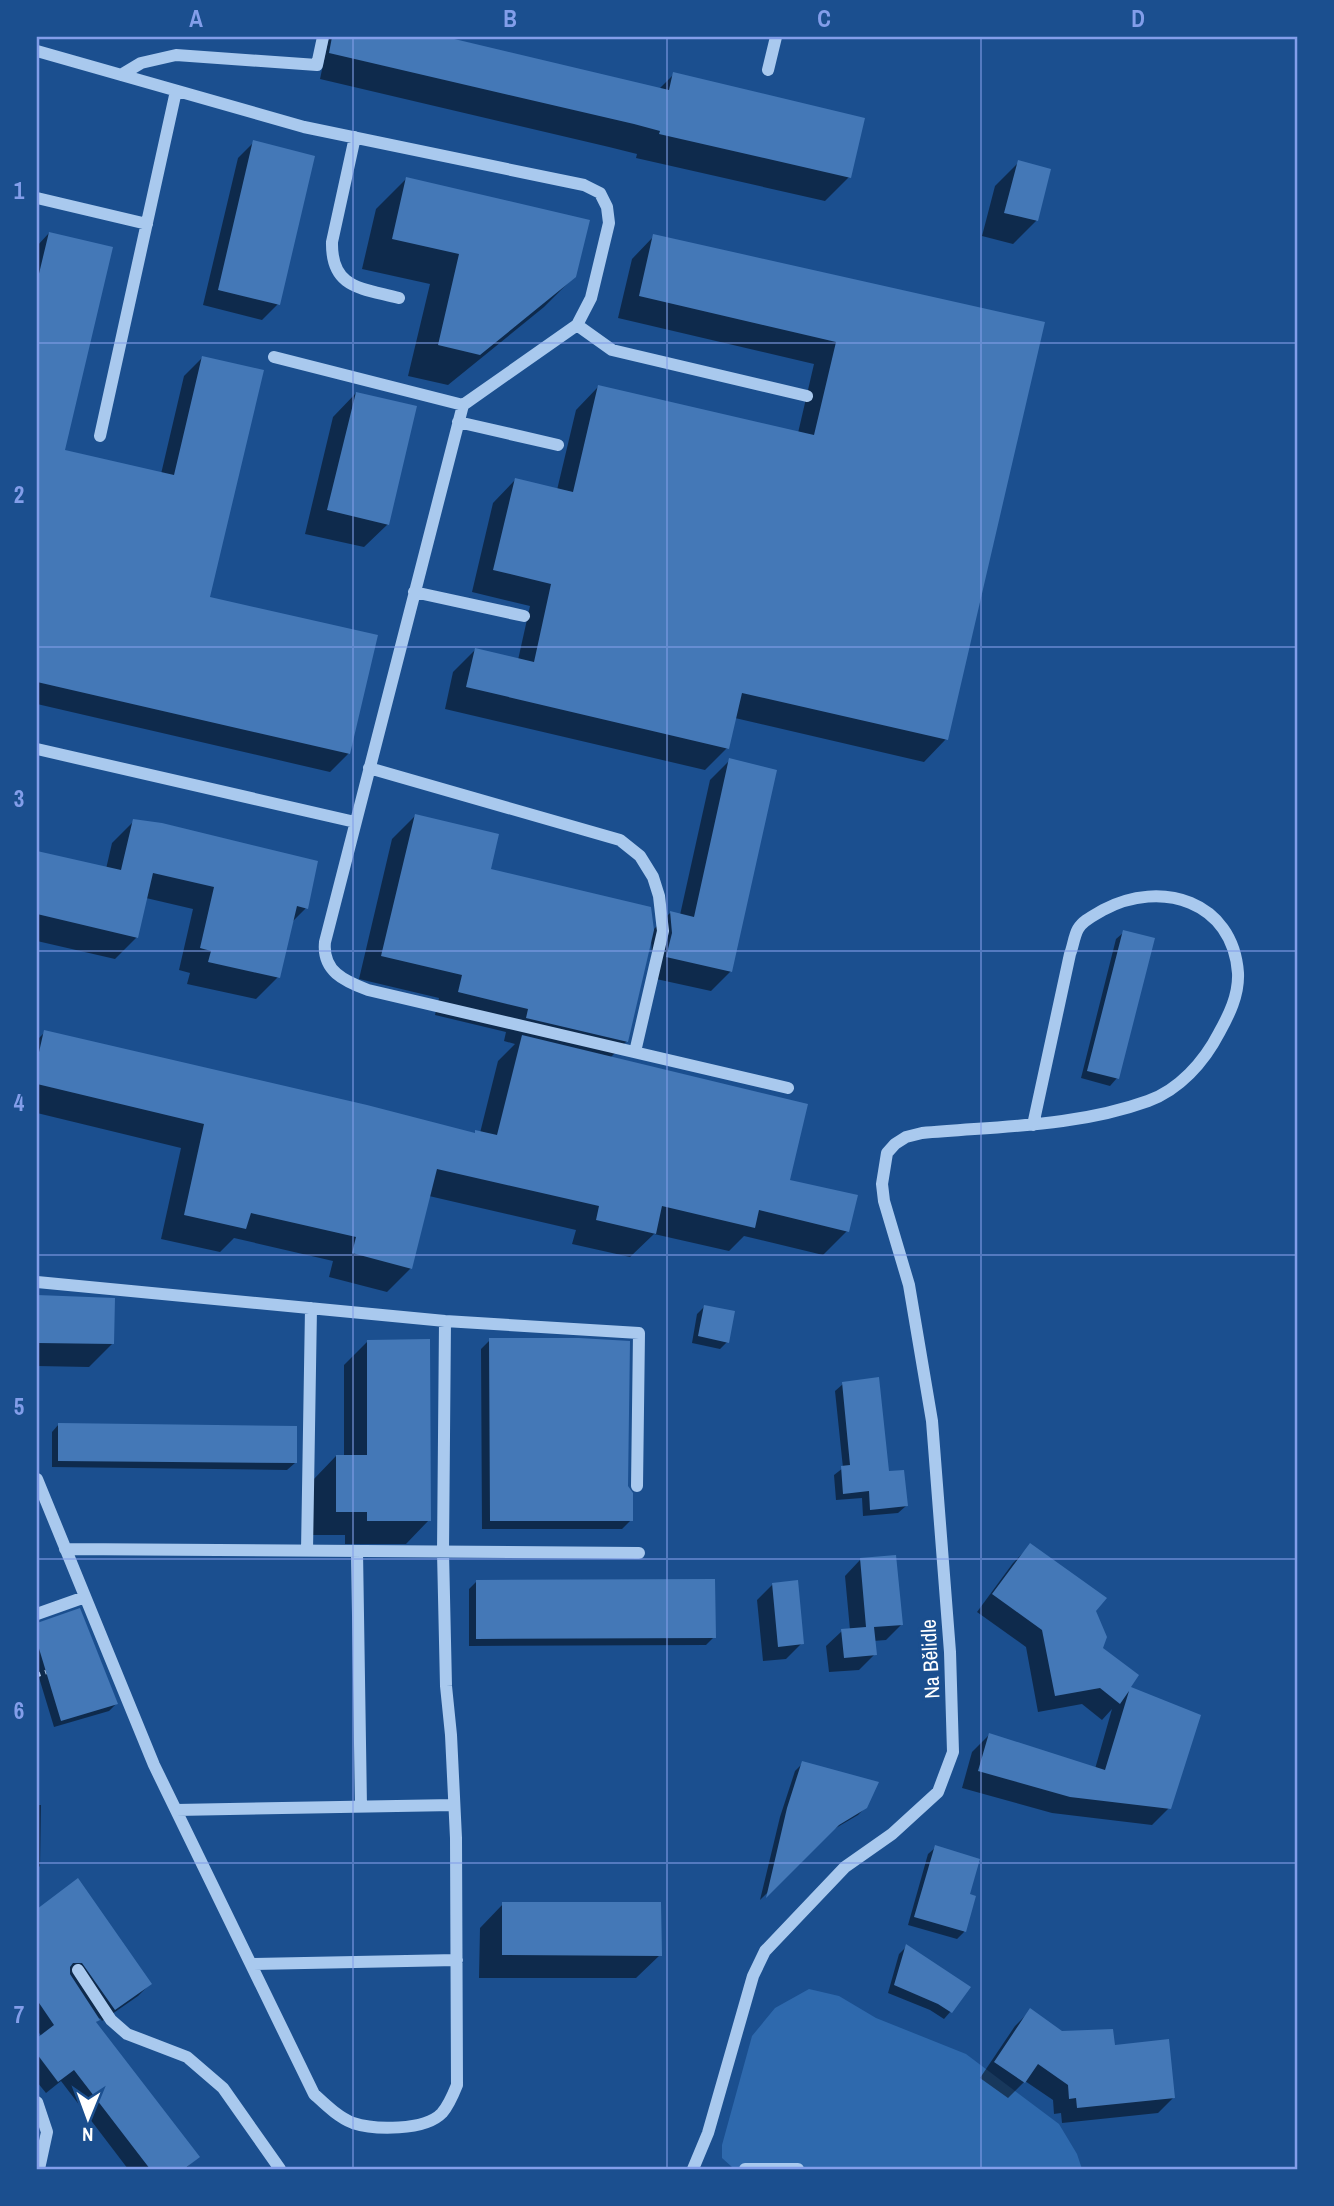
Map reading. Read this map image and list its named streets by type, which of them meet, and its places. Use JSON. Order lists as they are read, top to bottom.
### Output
{
  "streets": {
    "street": ["Na Bělidle"]
  },
  "north": "bottom",
  "grid": {
    "columns": [
      "A",
      "B",
      "C",
      "D"
    ],
    "rows": [
      "1",
      "2",
      "3",
      "4",
      "5",
      "6",
      "7"
    ]
  }
}
